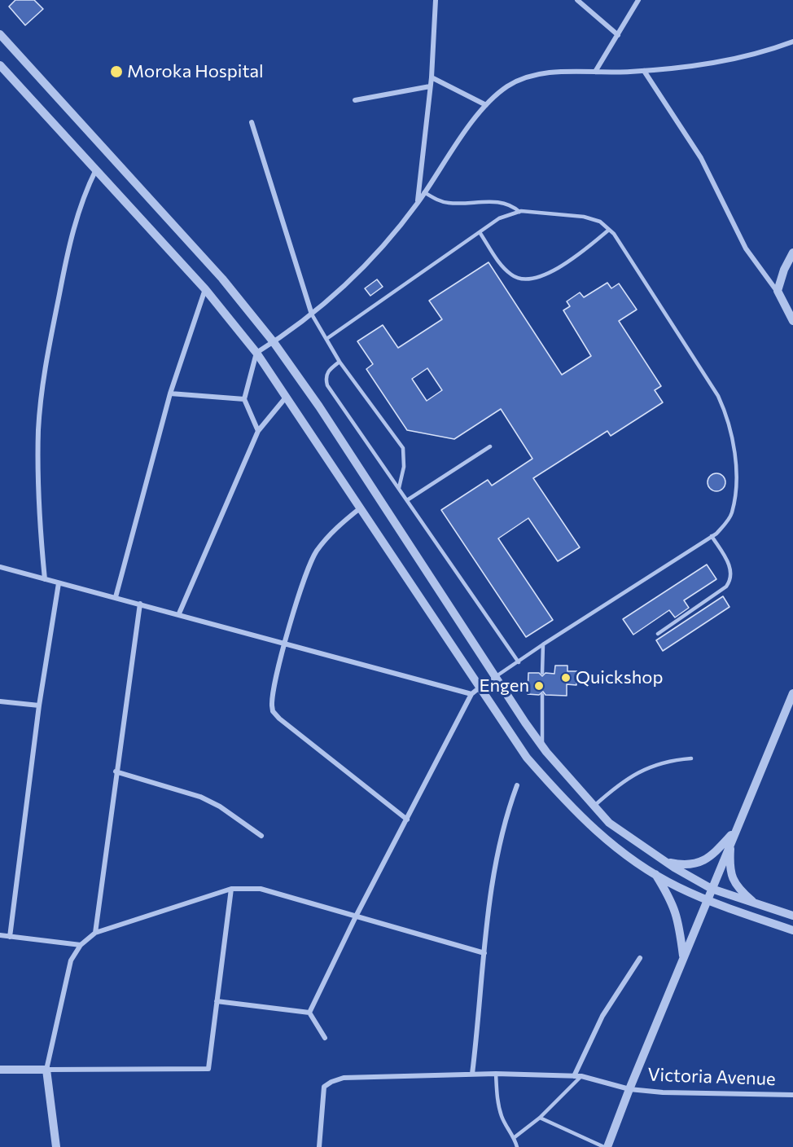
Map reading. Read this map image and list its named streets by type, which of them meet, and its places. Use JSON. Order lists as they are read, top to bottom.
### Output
{
  "streets": {
    "street": ["Victoria Avenue"]
  },
  "places": ["Moroka Hospital", "Quickshop", "Engen"]
}
